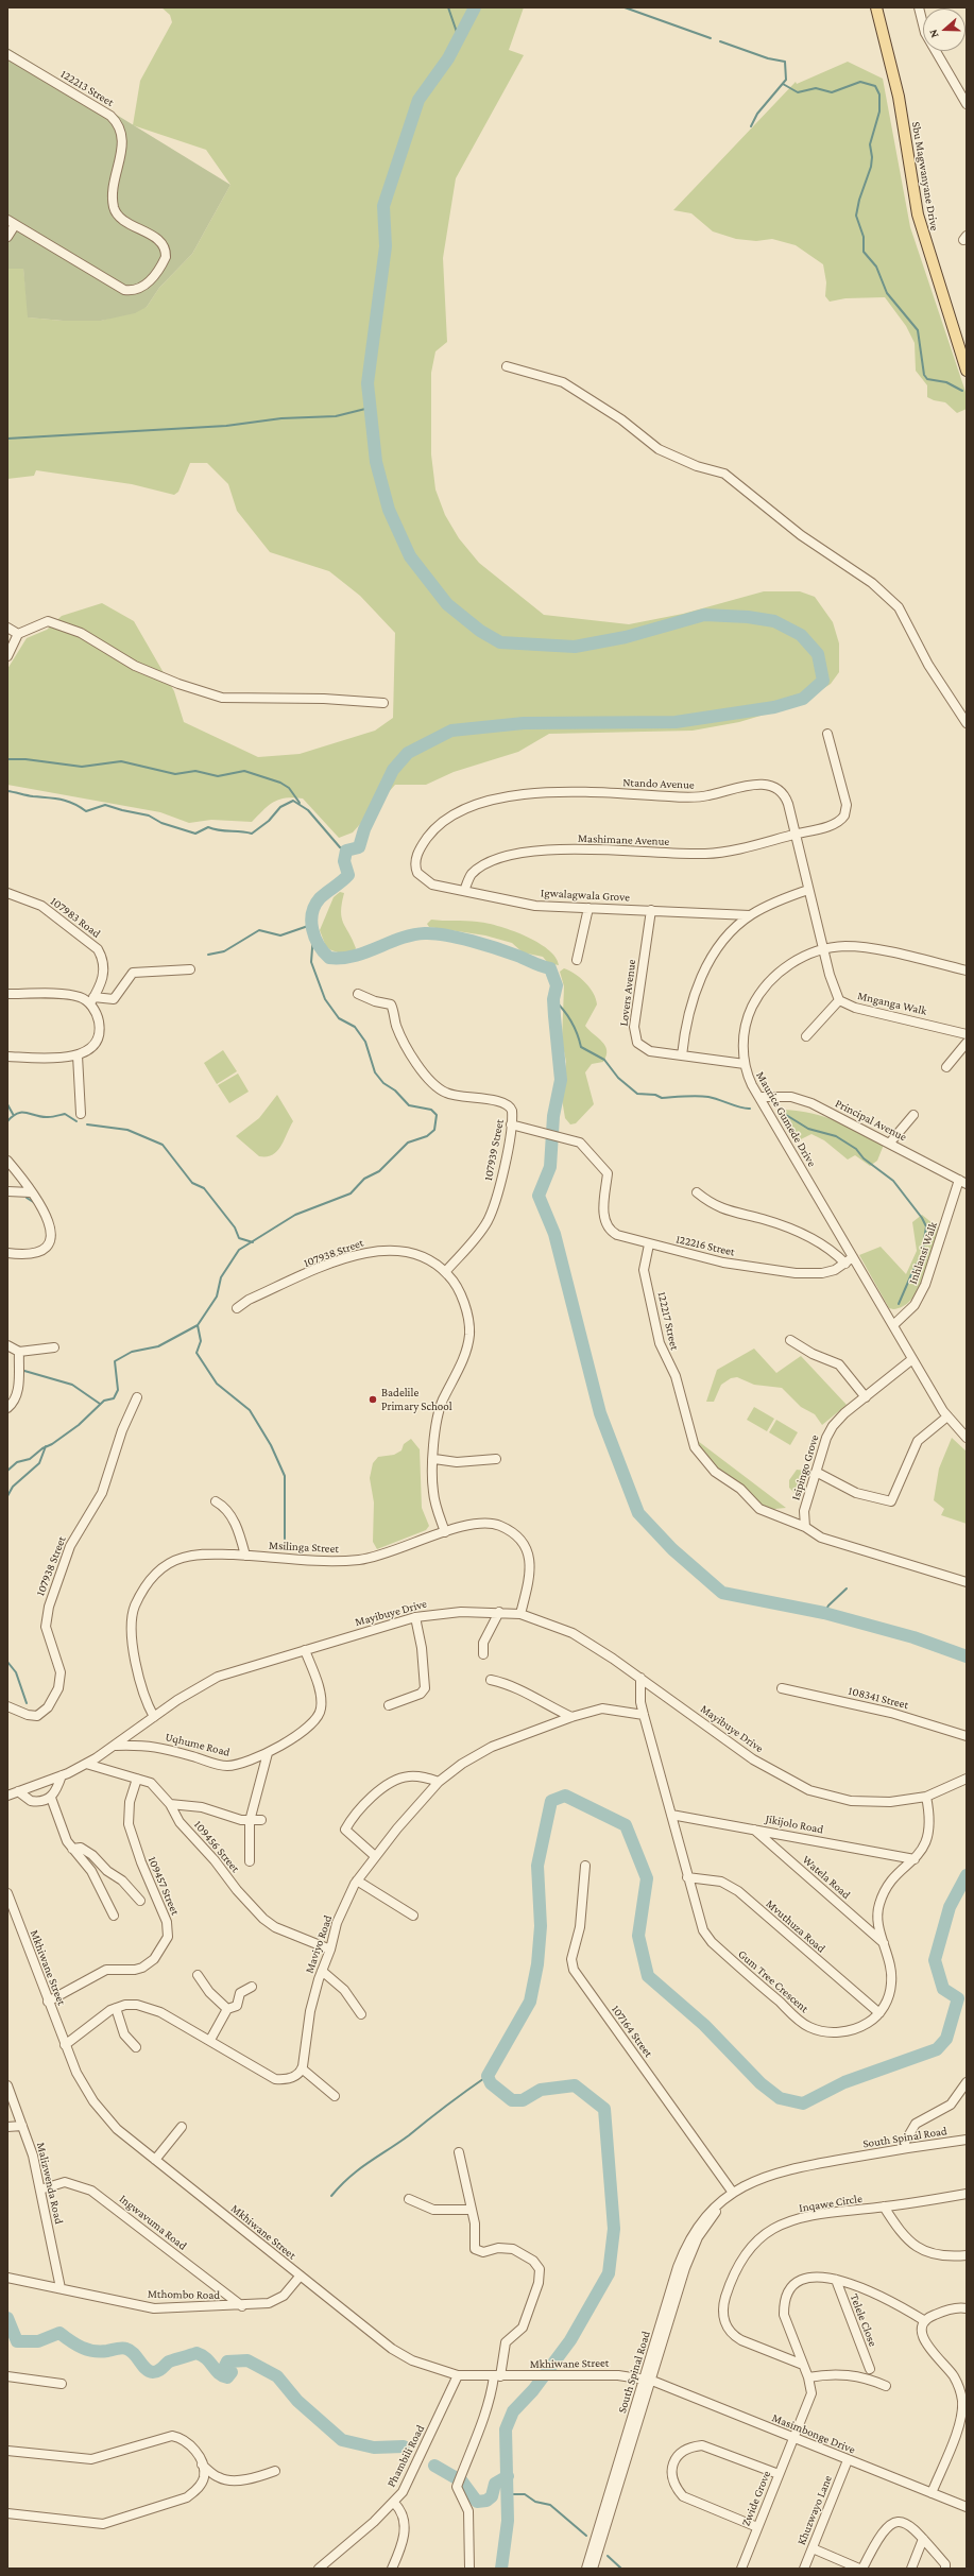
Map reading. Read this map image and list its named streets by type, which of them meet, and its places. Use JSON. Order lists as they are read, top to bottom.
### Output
{
  "streets": {
    "main road": ["Sbu Magwanyane Drive"],
    "street": [
      "122213 Street",
      "Ntando Avenue",
      "Mashimane Avenue",
      "Igwalagwala Grove",
      "107983 Road",
      "Lovers Avenue",
      "Mnganga Walk",
      "Maurice Gumede Drive",
      "Principal Avenue",
      "107939 Street",
      "122216 Street",
      "107938 Street",
      "Inhlansi Walk",
      "122217 Street",
      "Isipingo Grove",
      "Msilinga Street",
      "Mayibuye Drive",
      "108341 Street",
      "Uqhume Road",
      "Jikijolo Road",
      "109456 Street",
      "Watela Road",
      "109457 Street",
      "Mvuthuza Road",
      "Maviyo Road",
      "Mkhiwane Street",
      "Gum Tree Crescent",
      "107164 Street",
      "South Spinal Road",
      "Malizwenda Road",
      "Inqawe Circle",
      "Ingwavuma Road",
      "Mthombo Road",
      "Telele Close",
      "Masimbonge Drive",
      "Phambili Road",
      "Zwide Grove",
      "Khuzwayo Lane"
    ]
  },
  "crossings": [
    ["Ntando Avenue", "Mashimane Avenue"],
    ["Ntando Avenue", "Igwalagwala Grove"],
    ["Ntando Avenue", "Mnganga Walk"],
    ["Ntando Avenue", "Maurice Gumede Drive"],
    ["Mashimane Avenue", "Igwalagwala Grove"],
    ["Igwalagwala Grove", "Lovers Avenue"],
    ["Lovers Avenue", "Maurice Gumede Drive"],
    ["Mnganga Walk", "Maurice Gumede Drive"],
    ["Maurice Gumede Drive", "Principal Avenue"],
    ["Maurice Gumede Drive", "122216 Street"],
    ["Maurice Gumede Drive", "Inhlansi Walk"],
    ["Maurice Gumede Drive", "Isipingo Grove"],
    ["Principal Avenue", "Inhlansi Walk"],
    ["107939 Street", "122216 Street"],
    ["107939 Street", "107938 Street"],
    ["122216 Street", "122217 Street"],
    ["107938 Street", "Msilinga Street"],
    ["122217 Street", "Isipingo Grove"],
    ["Msilinga Street", "Mayibuye Drive"],
    ["Mayibuye Drive", "Uqhume Road"],
    ["Mayibuye Drive", "109456 Street"],
    ["Mayibuye Drive", "Gum Tree Crescent"],
    ["Jikijolo Road", "Watela Road"],
    ["Jikijolo Road", "Gum Tree Crescent"],
    ["109456 Street", "109457 Street"],
    ["109456 Street", "Maviyo Road"],
    ["Watela Road", "Gum Tree Crescent"],
    ["109457 Street", "Mkhiwane Street"],
    ["Mvuthuza Road", "Gum Tree Crescent"],
    ["Maviyo Road", "Gum Tree Crescent"],
    ["Mkhiwane Street", "South Spinal Road"],
    ["Mkhiwane Street", "Mthombo Road"],
    ["Mkhiwane Street", "Masimbonge Drive"],
    ["Mkhiwane Street", "Phambili Road"],
    ["107164 Street", "South Spinal Road"],
    ["South Spinal Road", "Masimbonge Drive"],
    ["Malizwenda Road", "Ingwavuma Road"],
    ["Malizwenda Road", "Mthombo Road"],
    ["Inqawe Circle", "Zwide Grove"],
    ["Ingwavuma Road", "Mthombo Road"],
    ["Telele Close", "Zwide Grove"],
    ["Masimbonge Drive", "Zwide Grove"],
    ["Masimbonge Drive", "Khuzwayo Lane"]
  ],
  "places": ["Badelile Primary School"],
  "north": "left"
}
